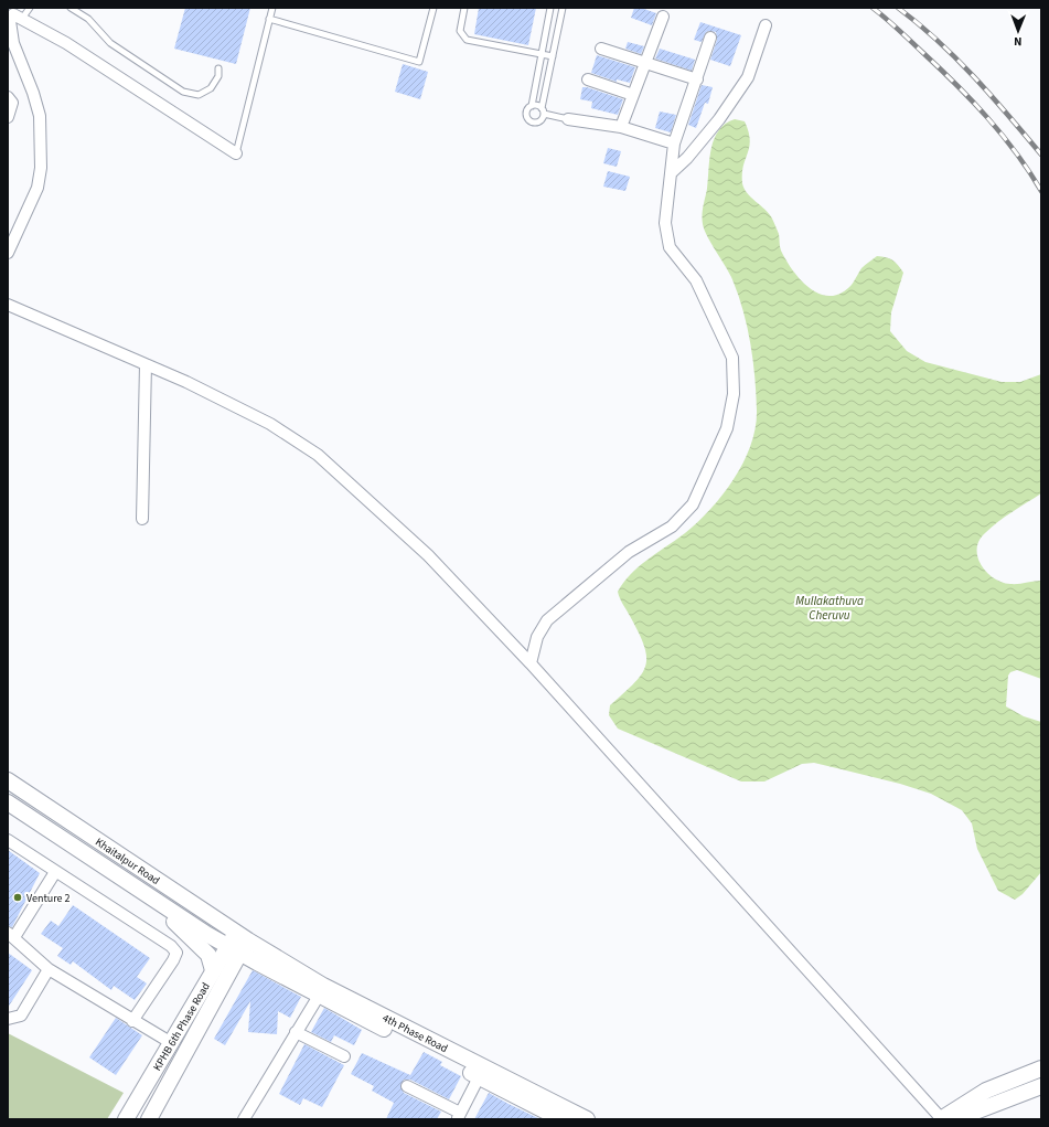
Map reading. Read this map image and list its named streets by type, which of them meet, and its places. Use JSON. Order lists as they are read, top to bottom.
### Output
{
  "streets": {
    "street": ["Khaitalpur Road", "KPHB 6th Phase Road", "4th Phase Road"]
  },
  "crossings": [
    ["Khaitalpur Road", "KPHB 6th Phase Road"],
    ["Khaitalpur Road", "4th Phase Road"],
    ["KPHB 6th Phase Road", "4th Phase Road"]
  ],
  "water": ["Mullakathuva Cheruvu"],
  "places": ["Venture 2"],
  "north": "bottom"
}
